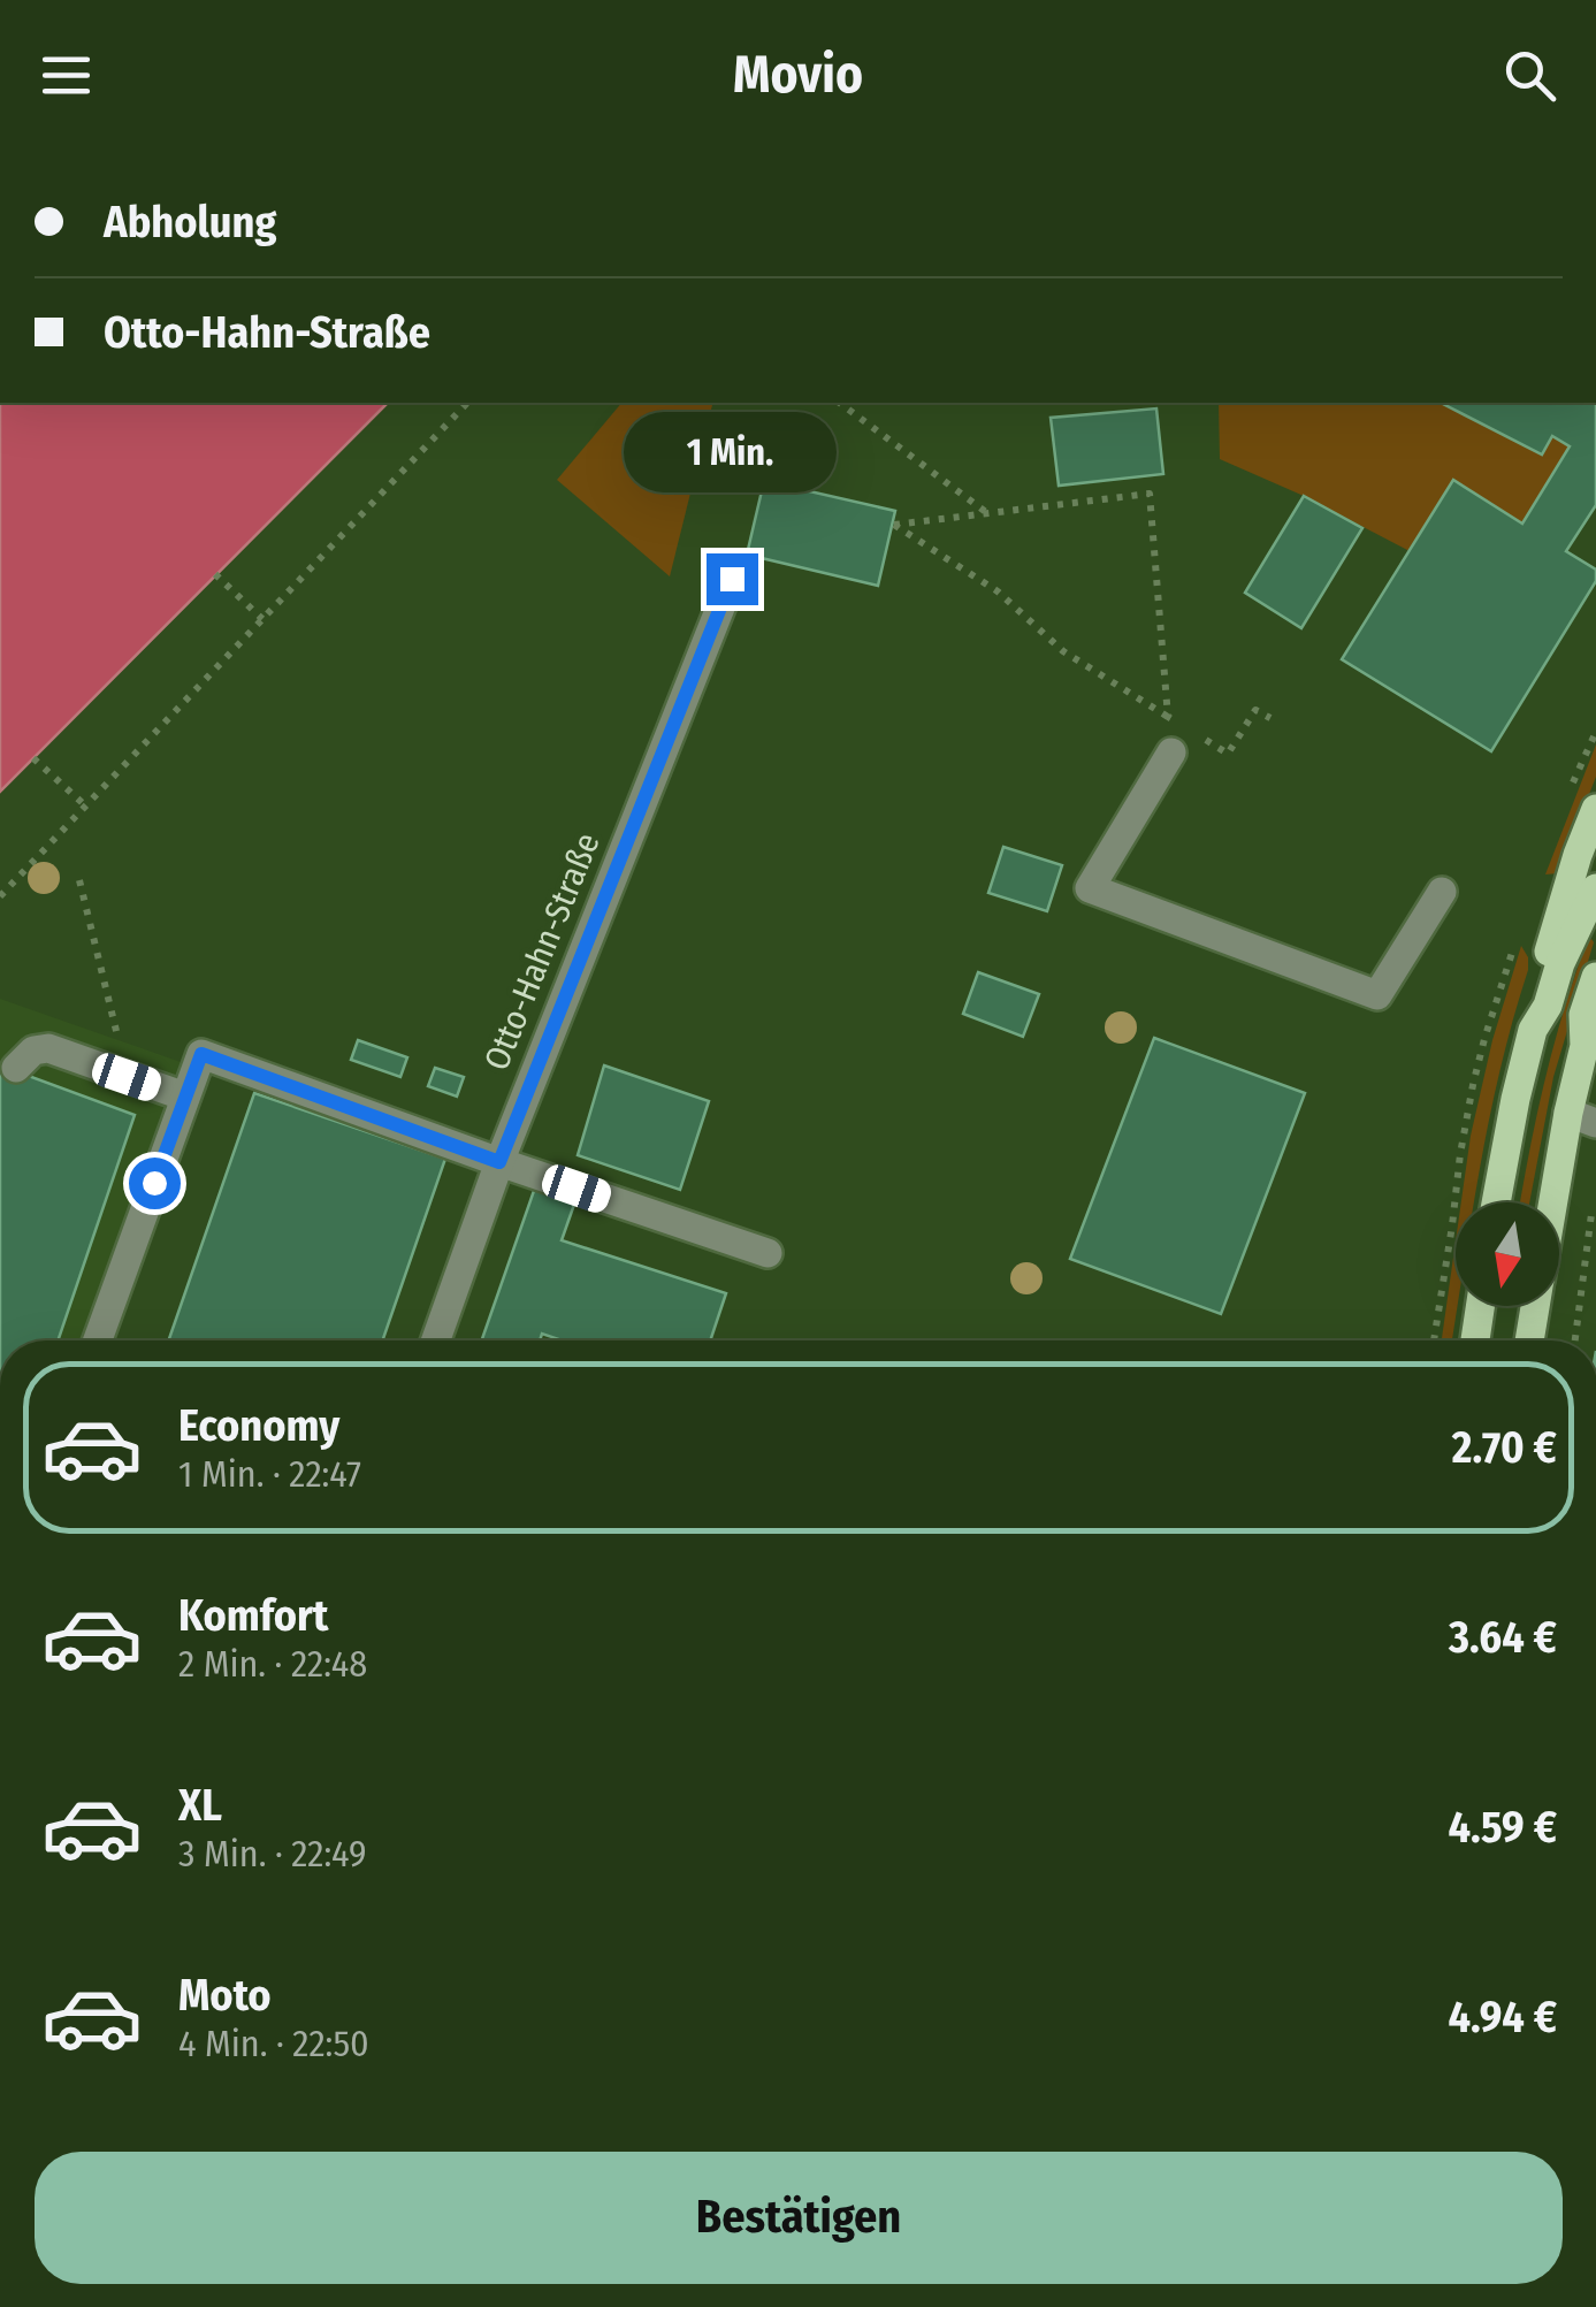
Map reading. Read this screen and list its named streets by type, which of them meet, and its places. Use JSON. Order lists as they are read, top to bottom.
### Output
{
  "streets": {
    "street": ["Otto-Hahn-Straße"]
  },
  "north": "bottom",
  "page": {
    "header": "Movio",
    "banner": ["Abholung", "Otto-Hahn-Straße"],
    "bubble": "1 Min.",
    "list": [
      {
        "name": "Economy",
        "note": "1 Min. · 22:47",
        "value": "2.70 €"
      },
      {
        "name": "Komfort",
        "note": "2 Min. · 22:48",
        "value": "3.64 €"
      },
      {
        "name": "XL",
        "note": "3 Min. · 22:49",
        "value": "4.59 €"
      },
      {
        "name": "Moto",
        "note": "4 Min. · 22:50",
        "value": "4.94 €"
      }
    ],
    "buttons": "Bestätigen"
  }
}
